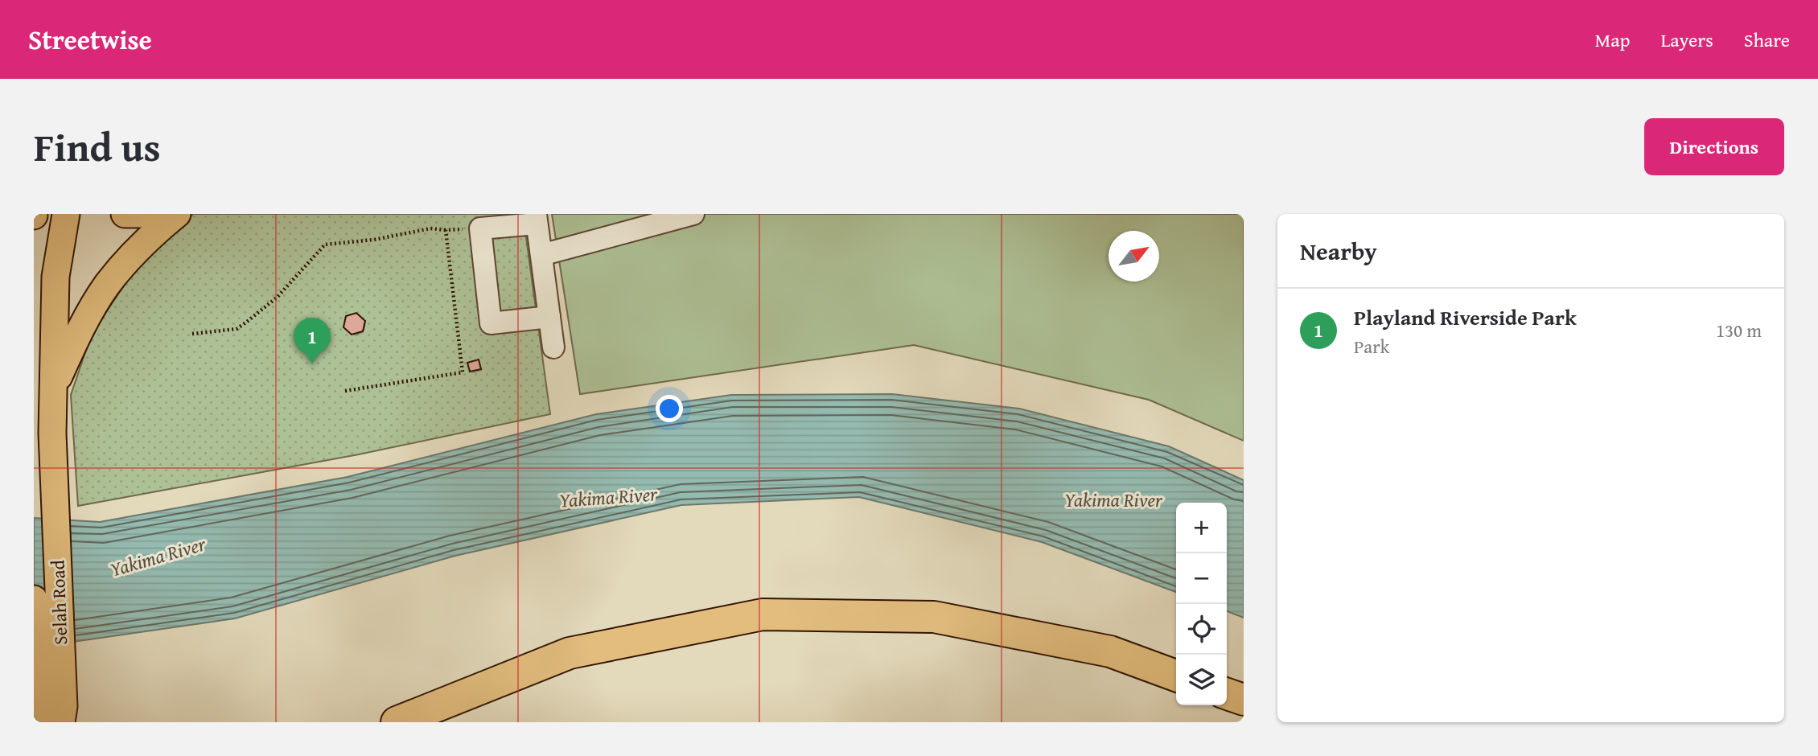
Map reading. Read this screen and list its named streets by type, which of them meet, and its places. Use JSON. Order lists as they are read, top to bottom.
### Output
{
  "streets": {
    "main road": ["Selah Road"]
  },
  "water": ["Yakima River"],
  "north": "top right",
  "page": {
    "header": "Streetwise",
    "nav": ["Map", "Layers", "Share"],
    "title": "Find us",
    "buttons": "Directions",
    "heading": "Nearby",
    "list": [
      {
        "mark": "1",
        "name": "Playland Riverside Park",
        "note": "Park",
        "value": "130 m"
      }
    ],
    "pins": "1",
    "map_buttons": ["+", "−"]
  }
}
